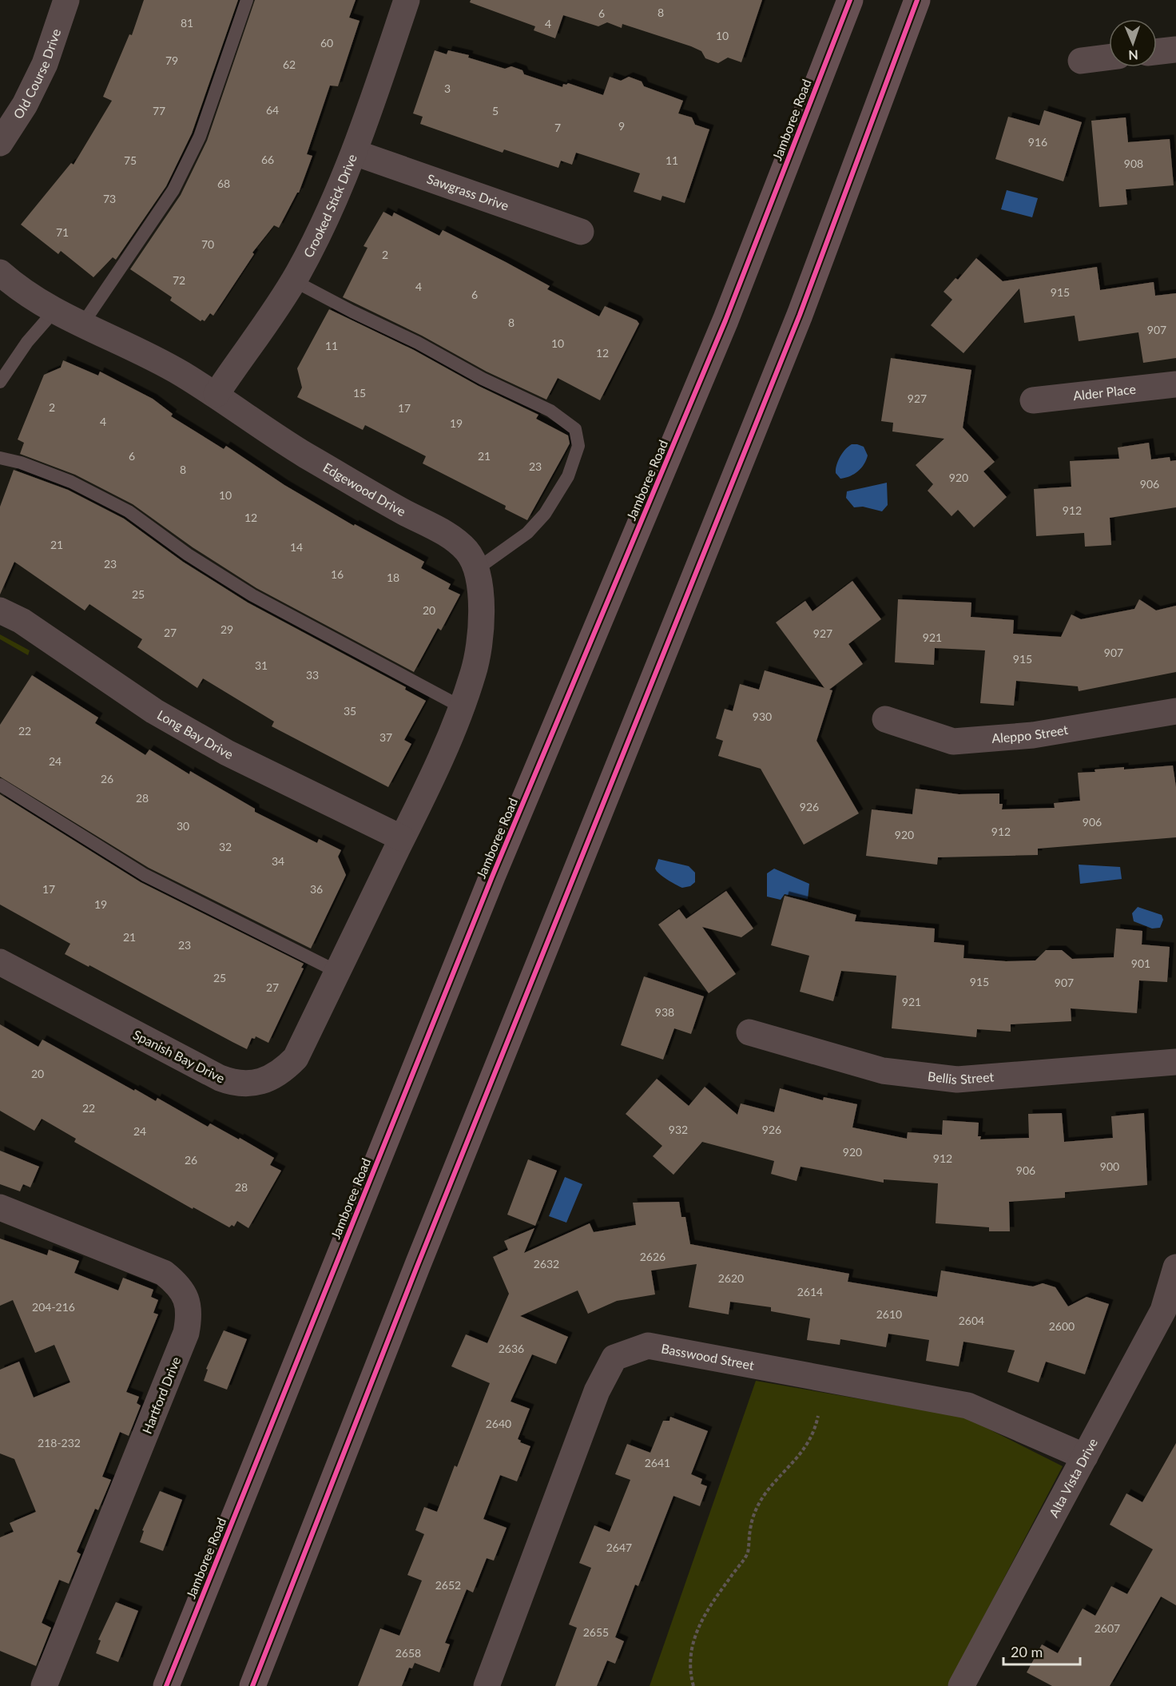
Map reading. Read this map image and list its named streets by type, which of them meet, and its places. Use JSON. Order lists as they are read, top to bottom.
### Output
{
  "streets": {
    "main road": ["Jamboree Road"],
    "street": [
      "Old Course Drive",
      "Sawgrass Drive",
      "Crooked Stick Drive",
      "Alder Place",
      "Edgewood Drive",
      "Aleppo Street",
      "Long Bay Drive",
      "Spanish Bay Drive",
      "Bellis Street",
      "Basswood Street",
      "Hartford Drive",
      "Alta Vista Drive"
    ]
  },
  "crossings": [
    ["Sawgrass Drive", "Crooked Stick Drive"],
    ["Crooked Stick Drive", "Edgewood Drive"],
    ["Edgewood Drive", "Long Bay Drive"],
    ["Edgewood Drive", "Spanish Bay Drive"],
    ["Long Bay Drive", "Spanish Bay Drive"],
    ["Basswood Street", "Alta Vista Drive"]
  ],
  "house_numbers": [
    "8",
    "6",
    "81",
    "4",
    "10",
    "60",
    "79",
    "62",
    "3",
    "64",
    "77",
    "5",
    "9",
    "7",
    "916",
    "66",
    "75",
    "11",
    "908",
    "68",
    "73",
    "71",
    "70",
    "2",
    "72",
    "4",
    "915",
    "6",
    "8",
    "907",
    "10",
    "11",
    "12",
    "15",
    "927",
    "2",
    "17",
    "4",
    "19",
    "6",
    "21",
    "23",
    "8",
    "920",
    "906",
    "10",
    "912",
    "12",
    "21",
    "14",
    "23",
    "16",
    "18",
    "25",
    "20",
    "29",
    "27",
    "927",
    "921",
    "907",
    "915",
    "31",
    "33",
    "35",
    "930",
    "22",
    "37",
    "24",
    "26",
    "28",
    "926",
    "906",
    "30",
    "912",
    "920",
    "32",
    "34",
    "17",
    "36",
    "19",
    "21",
    "23",
    "901",
    "25",
    "915",
    "907",
    "27",
    "921",
    "938",
    "20",
    "22",
    "932",
    "926",
    "24",
    "920",
    "912",
    "26",
    "900",
    "906",
    "28",
    "2626",
    "2632",
    "2620",
    "2614",
    "204-216",
    "2610",
    "2604",
    "2600",
    "2636",
    "2640",
    "218-232",
    "2641",
    "2647",
    "2652",
    "2607",
    "2655",
    "2658"
  ],
  "scale_bar": "20 m",
  "north": "bottom"
}
